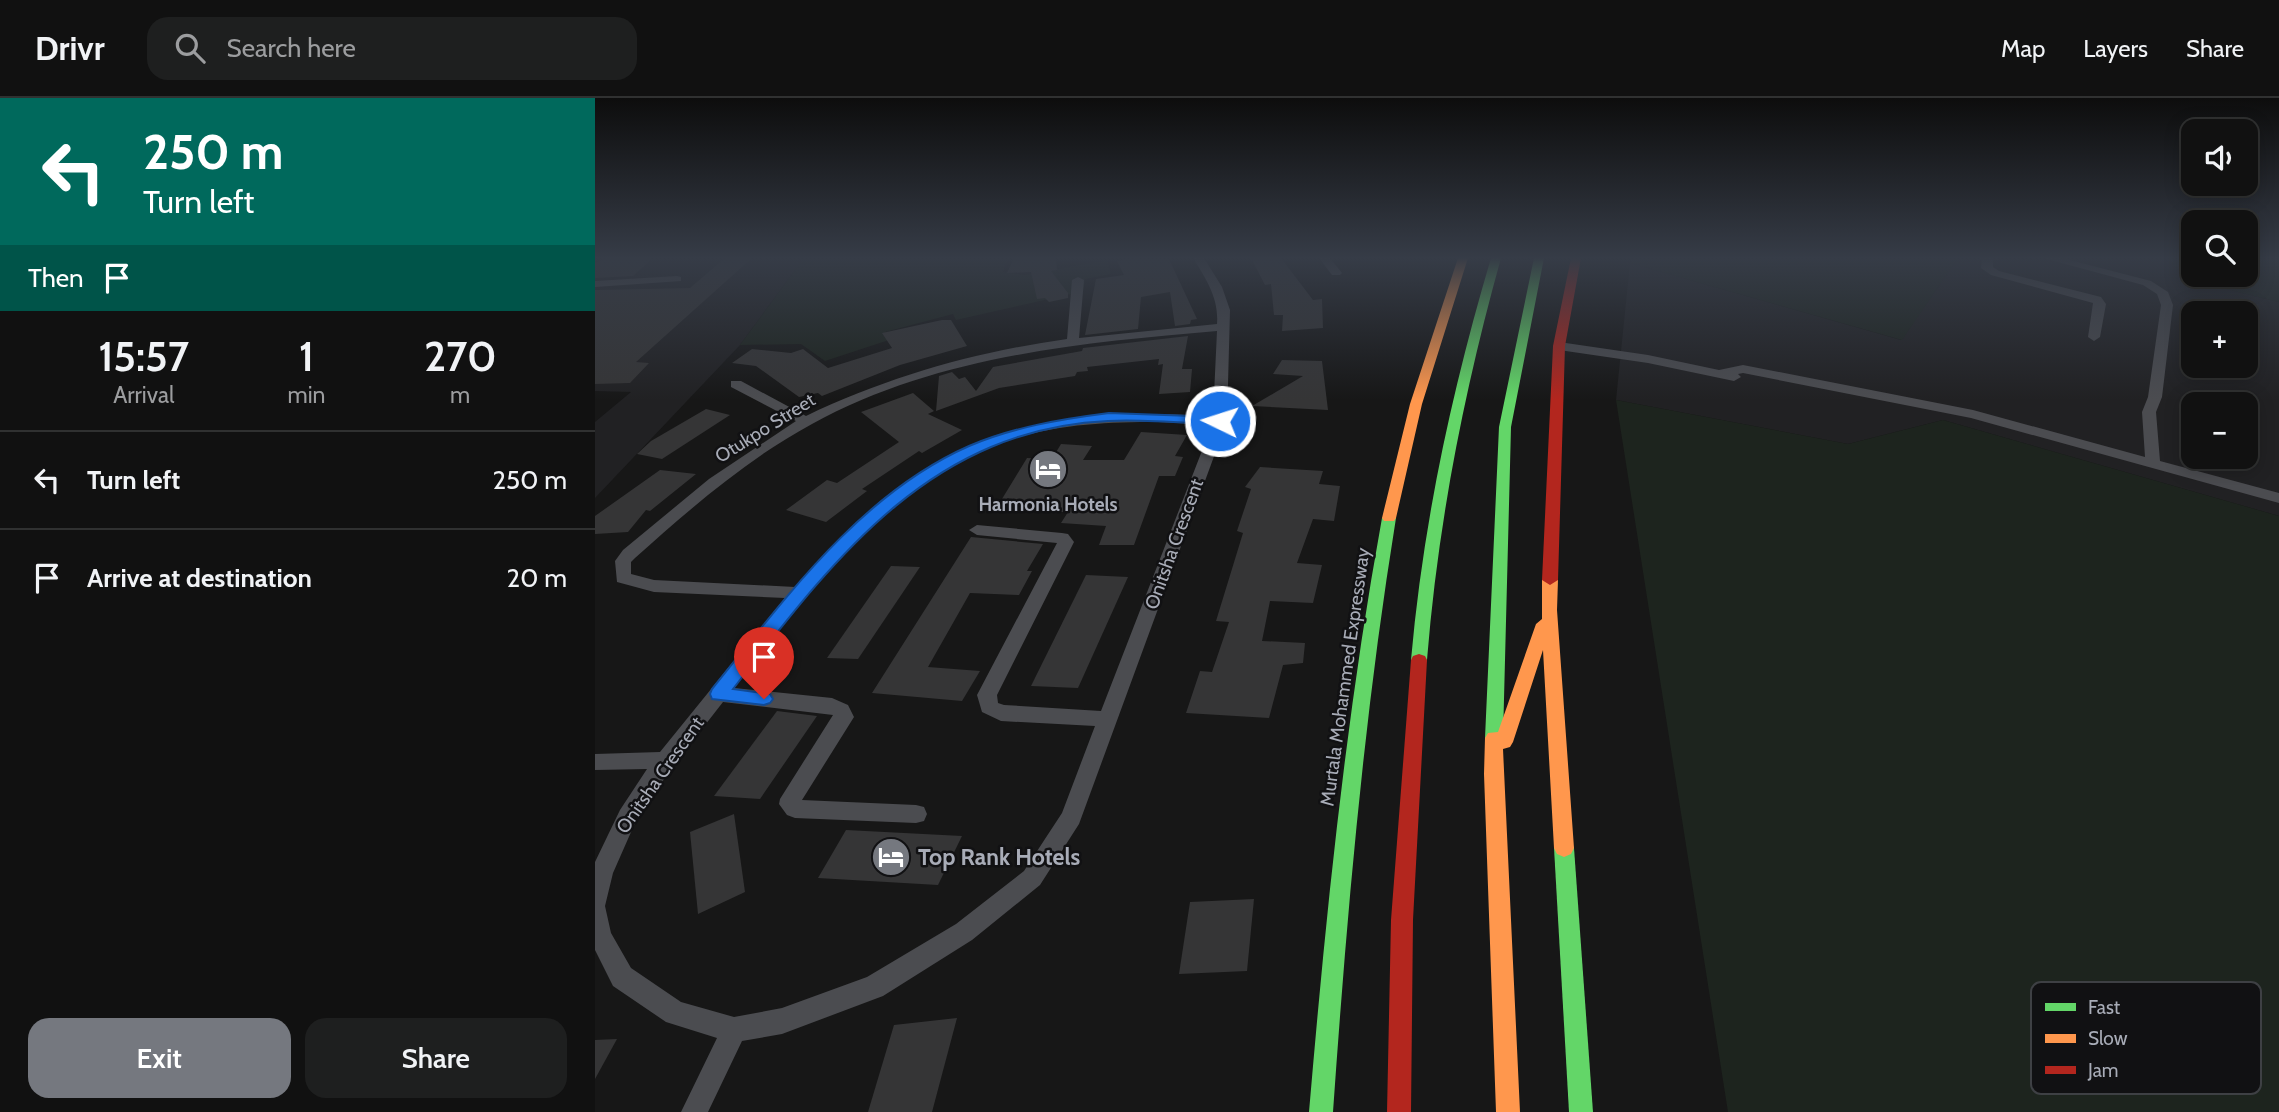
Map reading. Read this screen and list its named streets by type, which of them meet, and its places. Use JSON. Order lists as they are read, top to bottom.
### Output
{
  "streets": {
    "highway": ["Murtala Mohammed Expressway"],
    "street": ["Otukpo Street", "Onitsha Crescent"]
  },
  "crossings": [
    ["Otukpo Street", "Onitsha Crescent"]
  ],
  "places": {
    "hotel": ["Harmonia Hotels", "Top Rank Hotels"]
  },
  "legend": ["Fast", "Slow", "Jam"],
  "page": {
    "header": "Drivr",
    "search": "Search here",
    "nav": ["Map", "Layers", "Share"],
    "turn": ["250 m", "Turn left"],
    "map_buttons": ["+", "−"],
    "then": "Then",
    "eta": [
      "15:57",
      "Arrival",
      "1",
      "min",
      "270",
      "m"
    ],
    "list": [
      {
        "name": "Turn left",
        "value": "250 m"
      },
      {
        "name": "Arrive at destination",
        "value": "20 m"
      }
    ],
    "buttons": ["Exit", "Share"]
  }
}
